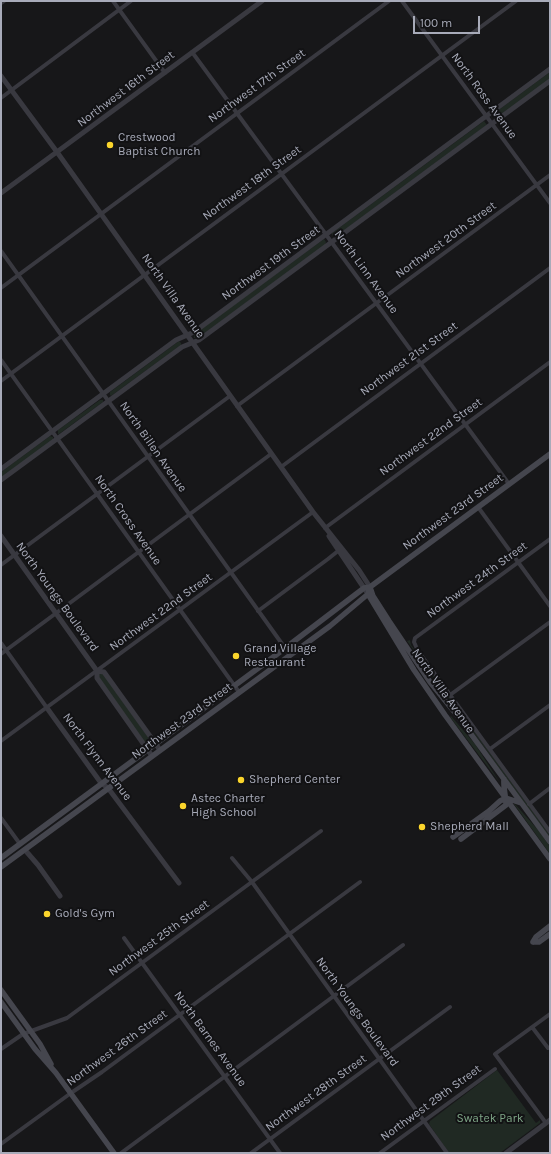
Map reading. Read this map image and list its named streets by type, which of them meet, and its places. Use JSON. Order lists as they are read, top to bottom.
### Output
{
  "streets": {
    "main road": ["North Villa Avenue", "Northwest 23rd Street"],
    "street": [
      "Northwest 17th Street",
      "Northwest 16th Street",
      "North Ross Avenue",
      "Northwest 18th Street",
      "Northwest 20th Street",
      "Northwest 19th Street",
      "North Linn Avenue",
      "Northwest 21st Street",
      "Northwest 22nd Street",
      "North Billen Avenue",
      "North Cross Avenue",
      "Northwest 24th Street",
      "North Youngs Boulevard",
      "North Flynn Avenue",
      "Northwest 25th Street",
      "North Barnes Avenue",
      "Northwest 26th Street",
      "Northwest 28th Street",
      "Northwest 29th Street"
    ]
  },
  "crossings": [
    ["Northwest 17th Street", "North Linn Avenue"],
    ["Northwest 17th Street", "North Villa Avenue"],
    ["Northwest 17th Street", "North Billen Avenue"],
    ["Northwest 16th Street", "North Linn Avenue"],
    ["Northwest 16th Street", "North Villa Avenue"],
    ["North Ross Avenue", "Northwest 18th Street"],
    ["North Ross Avenue", "Northwest 20th Street"],
    ["North Ross Avenue", "Northwest 19th Street"],
    ["Northwest 18th Street", "North Linn Avenue"],
    ["Northwest 18th Street", "North Villa Avenue"],
    ["Northwest 18th Street", "North Billen Avenue"],
    ["Northwest 18th Street", "North Cross Avenue"],
    ["Northwest 20th Street", "North Linn Avenue"],
    ["Northwest 20th Street", "North Villa Avenue"],
    ["Northwest 19th Street", "North Linn Avenue"],
    ["Northwest 19th Street", "North Villa Avenue"],
    ["Northwest 19th Street", "North Billen Avenue"],
    ["Northwest 19th Street", "North Cross Avenue"],
    ["North Linn Avenue", "Northwest 21st Street"],
    ["North Linn Avenue", "Northwest 22nd Street"],
    ["North Linn Avenue", "Northwest 23rd Street"],
    ["North Villa Avenue", "Northwest 21st Street"],
    ["North Villa Avenue", "Northwest 22nd Street"],
    ["North Villa Avenue", "Northwest 23rd Street"],
    ["North Villa Avenue", "Northwest 24th Street"],
    ["Northwest 22nd Street", "North Billen Avenue"],
    ["Northwest 22nd Street", "North Cross Avenue"],
    ["Northwest 22nd Street", "North Youngs Boulevard"],
    ["Northwest 22nd Street", "North Flynn Avenue"],
    ["North Billen Avenue", "Northwest 23rd Street"],
    ["Northwest 23rd Street", "North Cross Avenue"],
    ["Northwest 23rd Street", "North Youngs Boulevard"],
    ["Northwest 23rd Street", "North Flynn Avenue"],
    ["North Youngs Boulevard", "Northwest 25th Street"],
    ["North Youngs Boulevard", "Northwest 26th Street"],
    ["North Youngs Boulevard", "Northwest 28th Street"],
    ["North Youngs Boulevard", "Northwest 29th Street"],
    ["Northwest 25th Street", "North Barnes Avenue"],
    ["North Barnes Avenue", "Northwest 26th Street"],
    ["North Barnes Avenue", "Northwest 28th Street"]
  ],
  "parks": ["Swatek Park"],
  "places": [
    "Crestwood Baptist Church",
    "Grand Village Restaurant",
    "Shepherd Center",
    "Astec Charter High School",
    "Shepherd Mall",
    "Gold's Gym"
  ],
  "scale_bar": "100 m"
}
